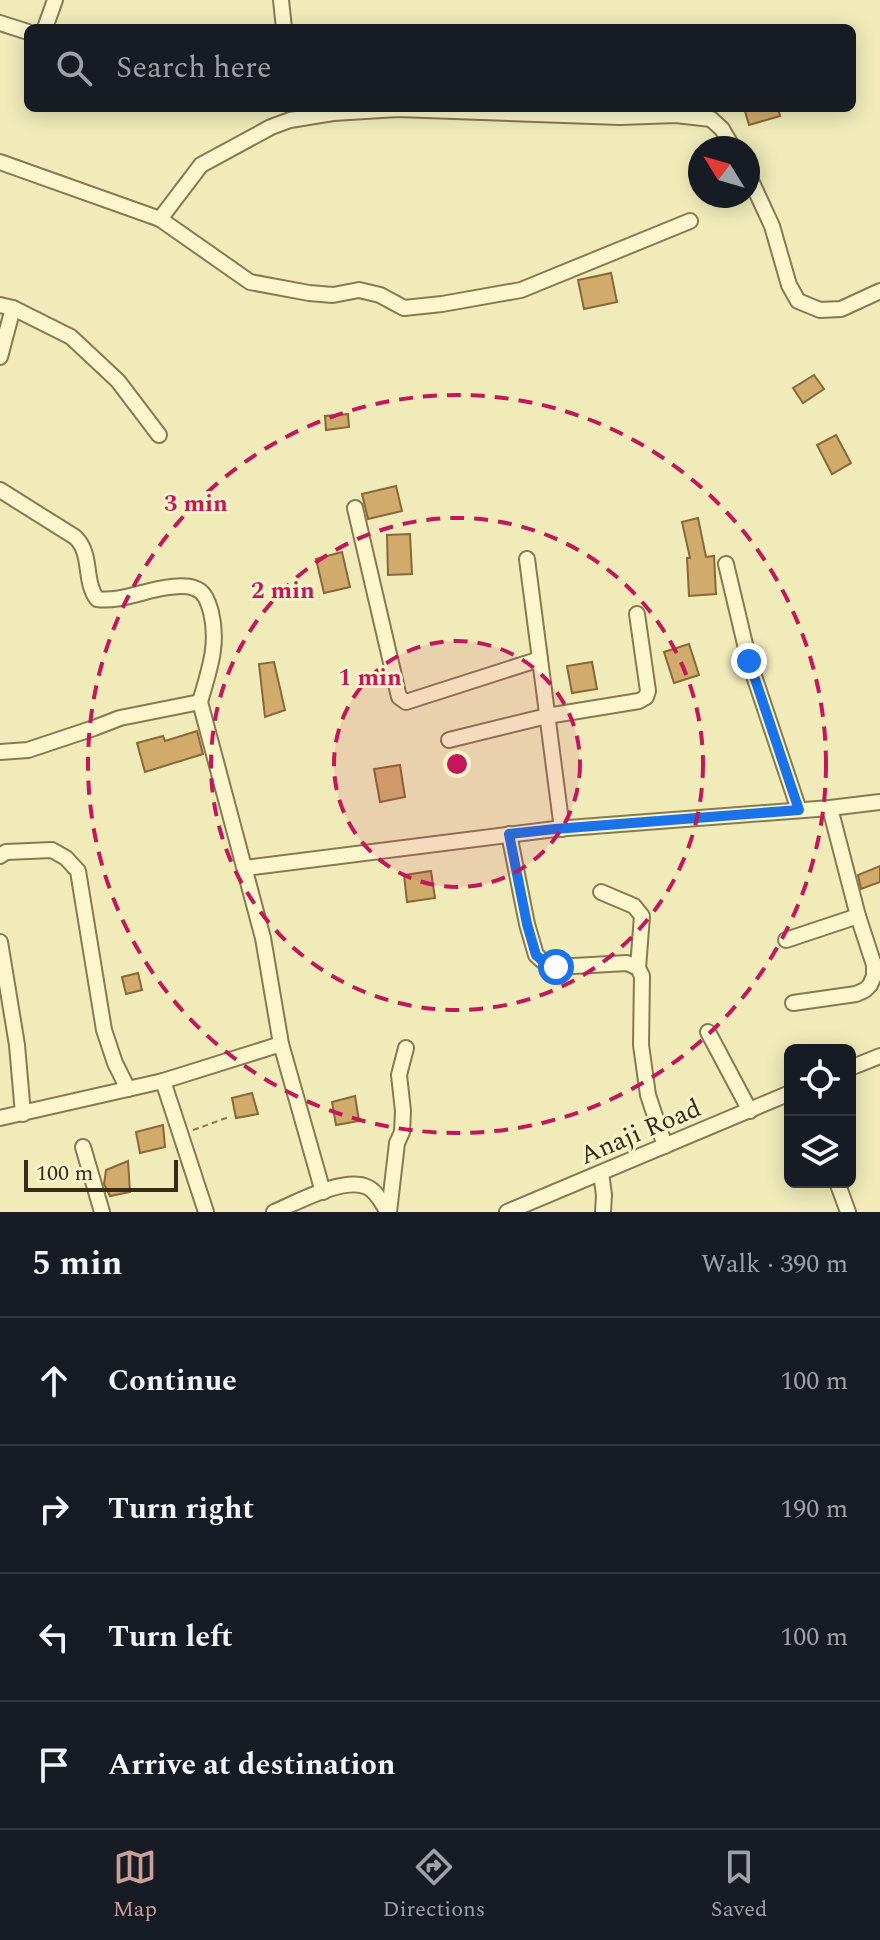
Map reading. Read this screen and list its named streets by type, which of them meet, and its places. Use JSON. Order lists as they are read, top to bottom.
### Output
{
  "streets": {
    "street": ["Anaji Road"]
  },
  "scale_bar": "100 m",
  "north": "top left",
  "page": {
    "search": "Search here",
    "scale": "100 m",
    "heading": ["5 min", "Walk · 390 m"],
    "list": [
      ["Continue", "100 m"],
      ["Turn right", "190 m"],
      ["Turn left", "100 m"],
      "Arrive at destination"
    ],
    "nav": ["Map", "Directions", "Saved"]
  },
  "rings": ["3 min", "2 min", "1 min"]
}
